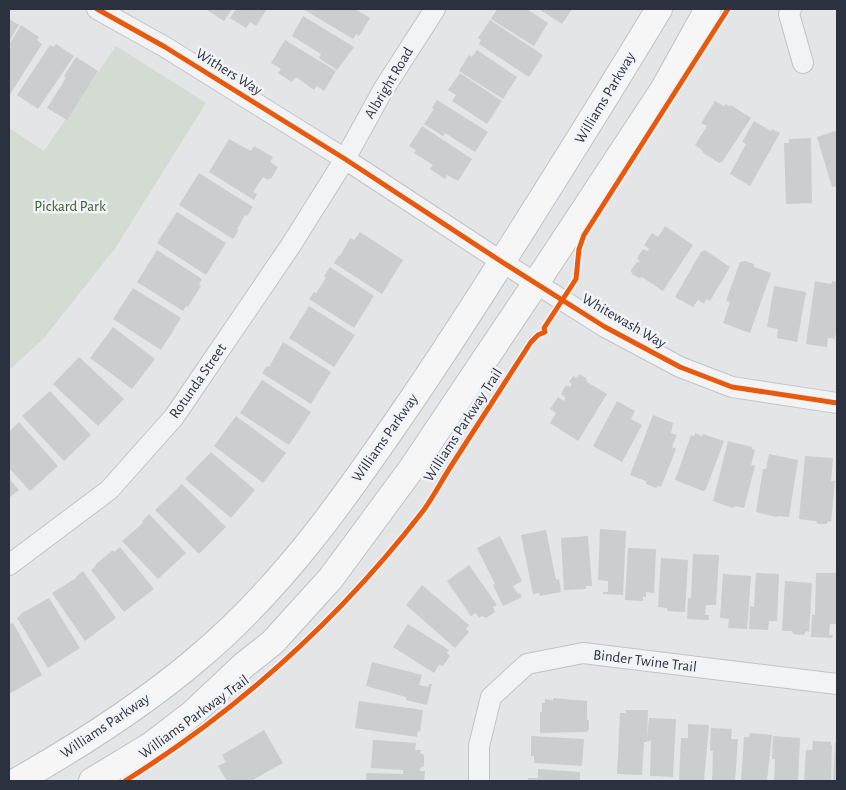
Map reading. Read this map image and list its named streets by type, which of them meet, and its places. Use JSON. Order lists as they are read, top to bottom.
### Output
{
  "streets": {
    "main road": ["Williams Parkway"],
    "street": [
      "Withers Way",
      "Albright Road",
      "Whitewash Way",
      "Rotunda Street",
      "Binder Twine Trail"
    ],
    "cycle path": ["Williams Parkway Trail"]
  },
  "crossings": [
    ["Withers Way", "Albright Road"],
    ["Withers Way", "Whitewash Way"],
    ["Withers Way", "Rotunda Street"],
    ["Albright Road", "Whitewash Way"],
    ["Albright Road", "Rotunda Street"],
    ["Williams Parkway", "Whitewash Way"],
    ["Whitewash Way", "Rotunda Street"]
  ],
  "parks": ["Pickard Park"]
}
